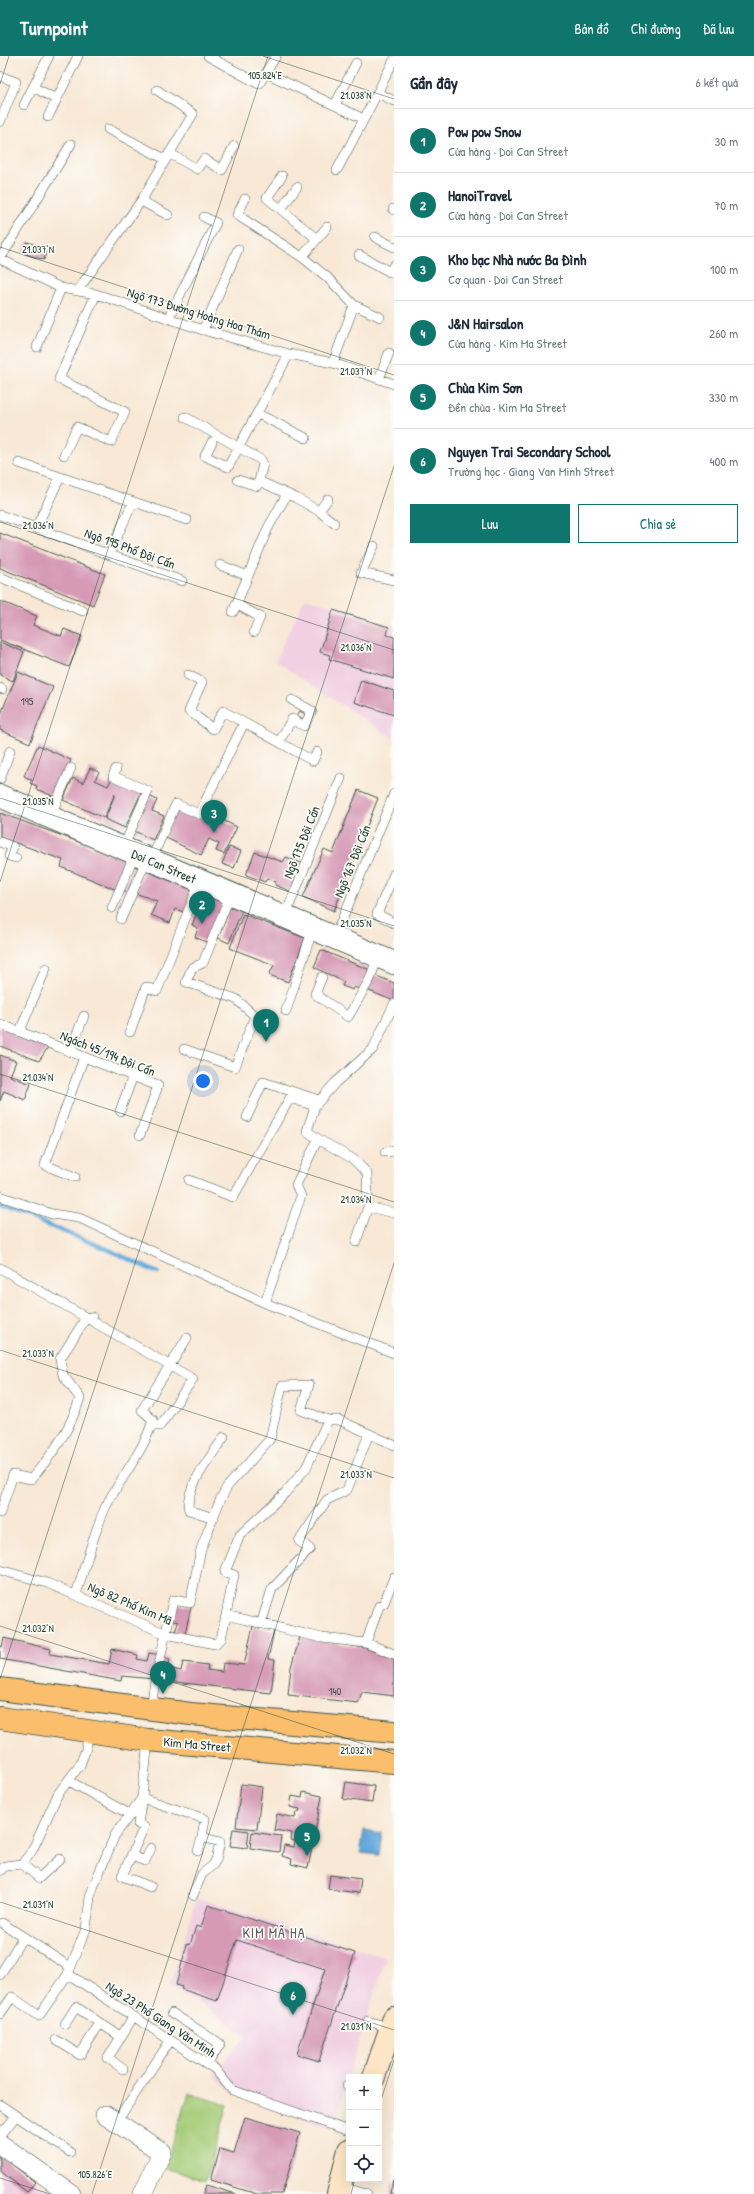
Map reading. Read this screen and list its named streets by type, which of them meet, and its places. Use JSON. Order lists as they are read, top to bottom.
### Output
{
  "streets": {
    "main road": ["Kim Ma Street"],
    "street": ["Doi Can Street"],
    "lane": [
      "Ngõ 173 Đường Hoàng Hoa Thám",
      "Ngõ 195 Phố Đội Cấn",
      "Ngõ 175 Đội Cấn",
      "Ngõ 167 Đội Cấn",
      "Ngách 45/194 Đội Cấn",
      "Ngõ 82 Phố Kim Mã",
      "Ngõ 23 Phố Giang Văn Minh"
    ]
  },
  "crossings": [
    ["Ngõ 175 Đội Cấn", "Doi Can Street"],
    ["Ngõ 167 Đội Cấn", "Doi Can Street"]
  ],
  "districts": ["KIM MÃ HẠ"],
  "house_numbers": ["195", "140"],
  "page": {
    "header": "Turnpoint",
    "nav": ["Bản đồ", "Chỉ đường", "Đã lưu"],
    "heading": ["Gần đây", "6 kết quả"],
    "list": [
      {
        "mark": "1",
        "name": "Pow pow Snow",
        "note": "Cửa hàng · Doi Can Street",
        "value": "30 m"
      },
      {
        "mark": "2",
        "name": "HanoiTravel",
        "note": "Cửa hàng · Doi Can Street",
        "value": "70 m"
      },
      {
        "mark": "3",
        "name": "Kho bạc Nhà nước Ba Đình",
        "note": "Cơ quan · Doi Can Street",
        "value": "100 m"
      },
      {
        "mark": "4",
        "name": "J&N Hairsalon",
        "note": "Cửa hàng · Kim Ma Street",
        "value": "260 m"
      },
      {
        "mark": "5",
        "name": "Chùa Kim Sơn",
        "note": "Đền chùa · Kim Ma Street",
        "value": "330 m"
      },
      {
        "mark": "6",
        "name": "Nguyen Trai Secondary School",
        "note": "Trường học · Giang Van Minh Street",
        "value": "400 m"
      }
    ],
    "buttons": ["Lưu", "Chia sẻ"],
    "pins": [
      "3",
      "2",
      "1",
      "4",
      "5",
      "6"
    ],
    "map_buttons": ["+", "−"]
  },
  "coordinates": [
    "105.824°E",
    "21.038°N",
    "21.037°N",
    "21.036°N",
    "21.035°N",
    "21.034°N",
    "21.033°N",
    "21.032°N",
    "21.031°N",
    "105.826°E"
  ]
}
